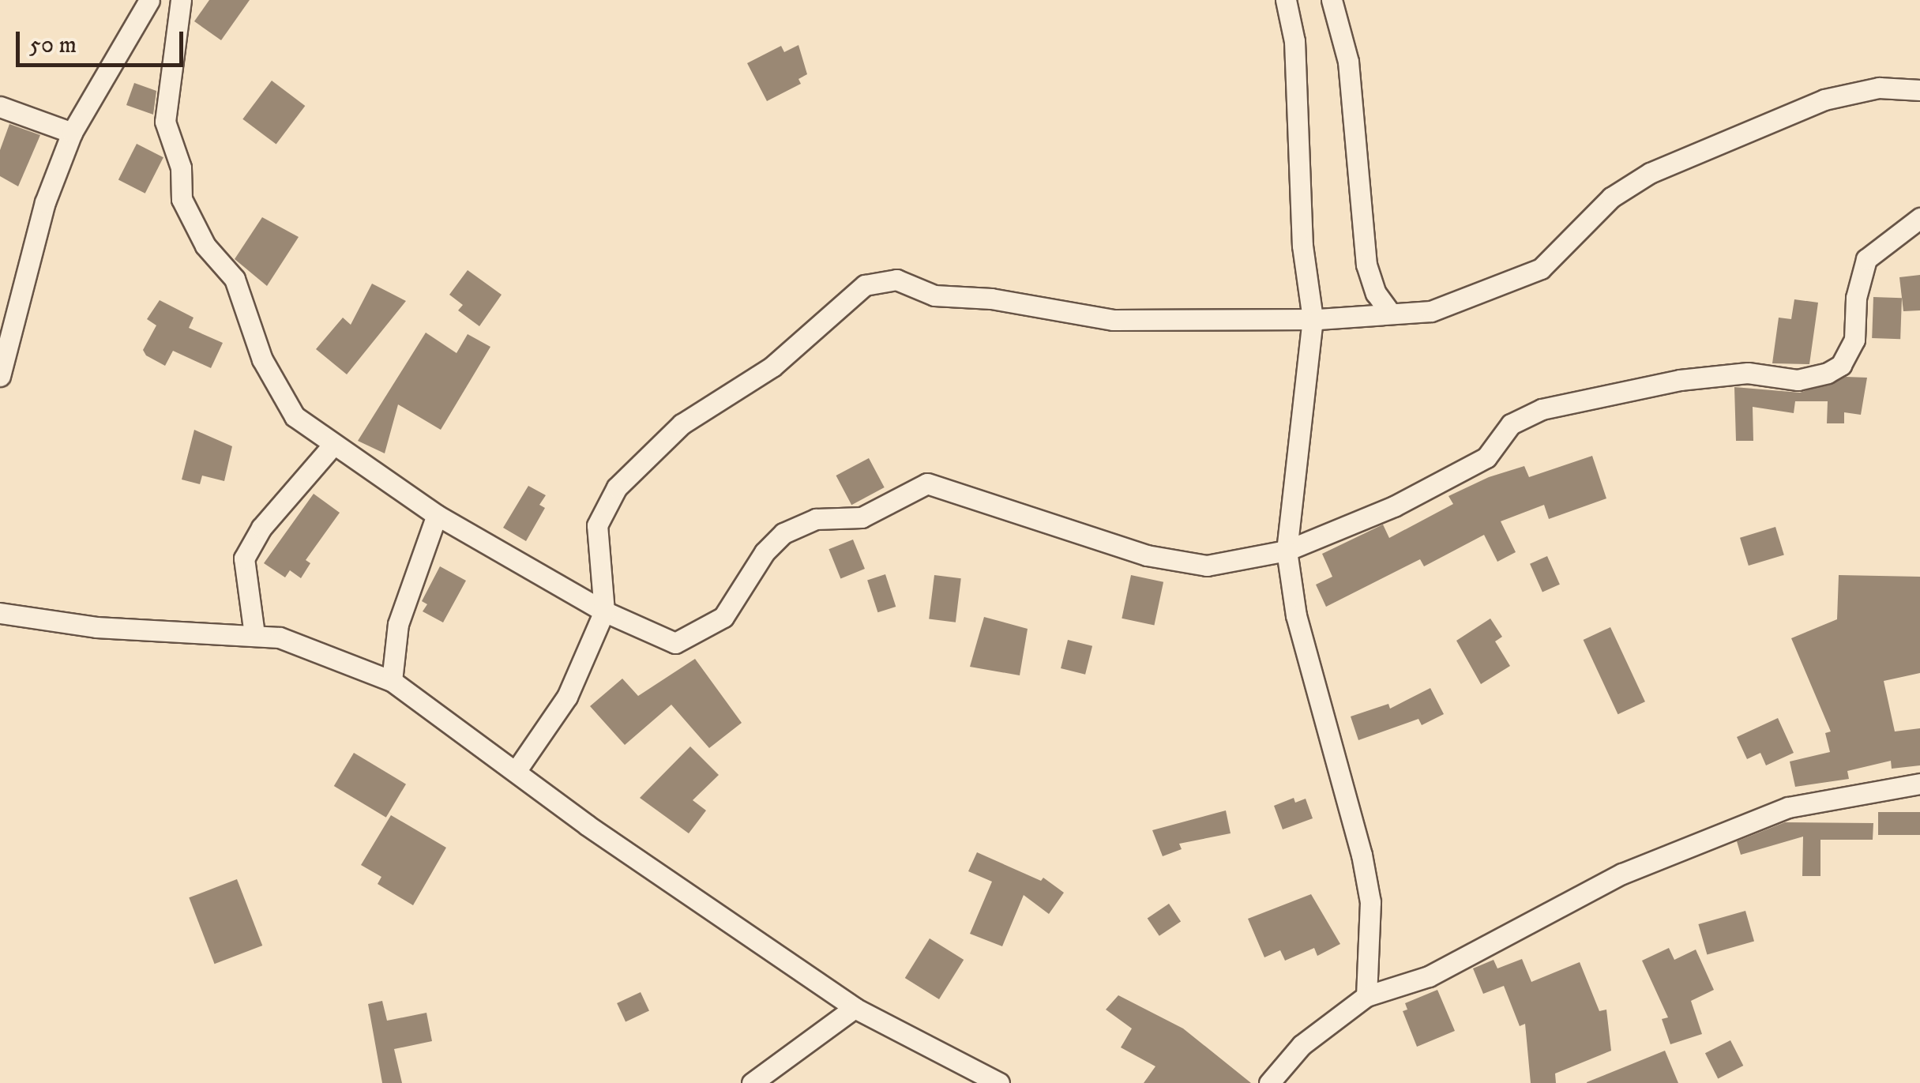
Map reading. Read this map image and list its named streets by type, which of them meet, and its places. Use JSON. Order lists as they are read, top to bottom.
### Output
{
  "scale_bar": "50 m"
}
